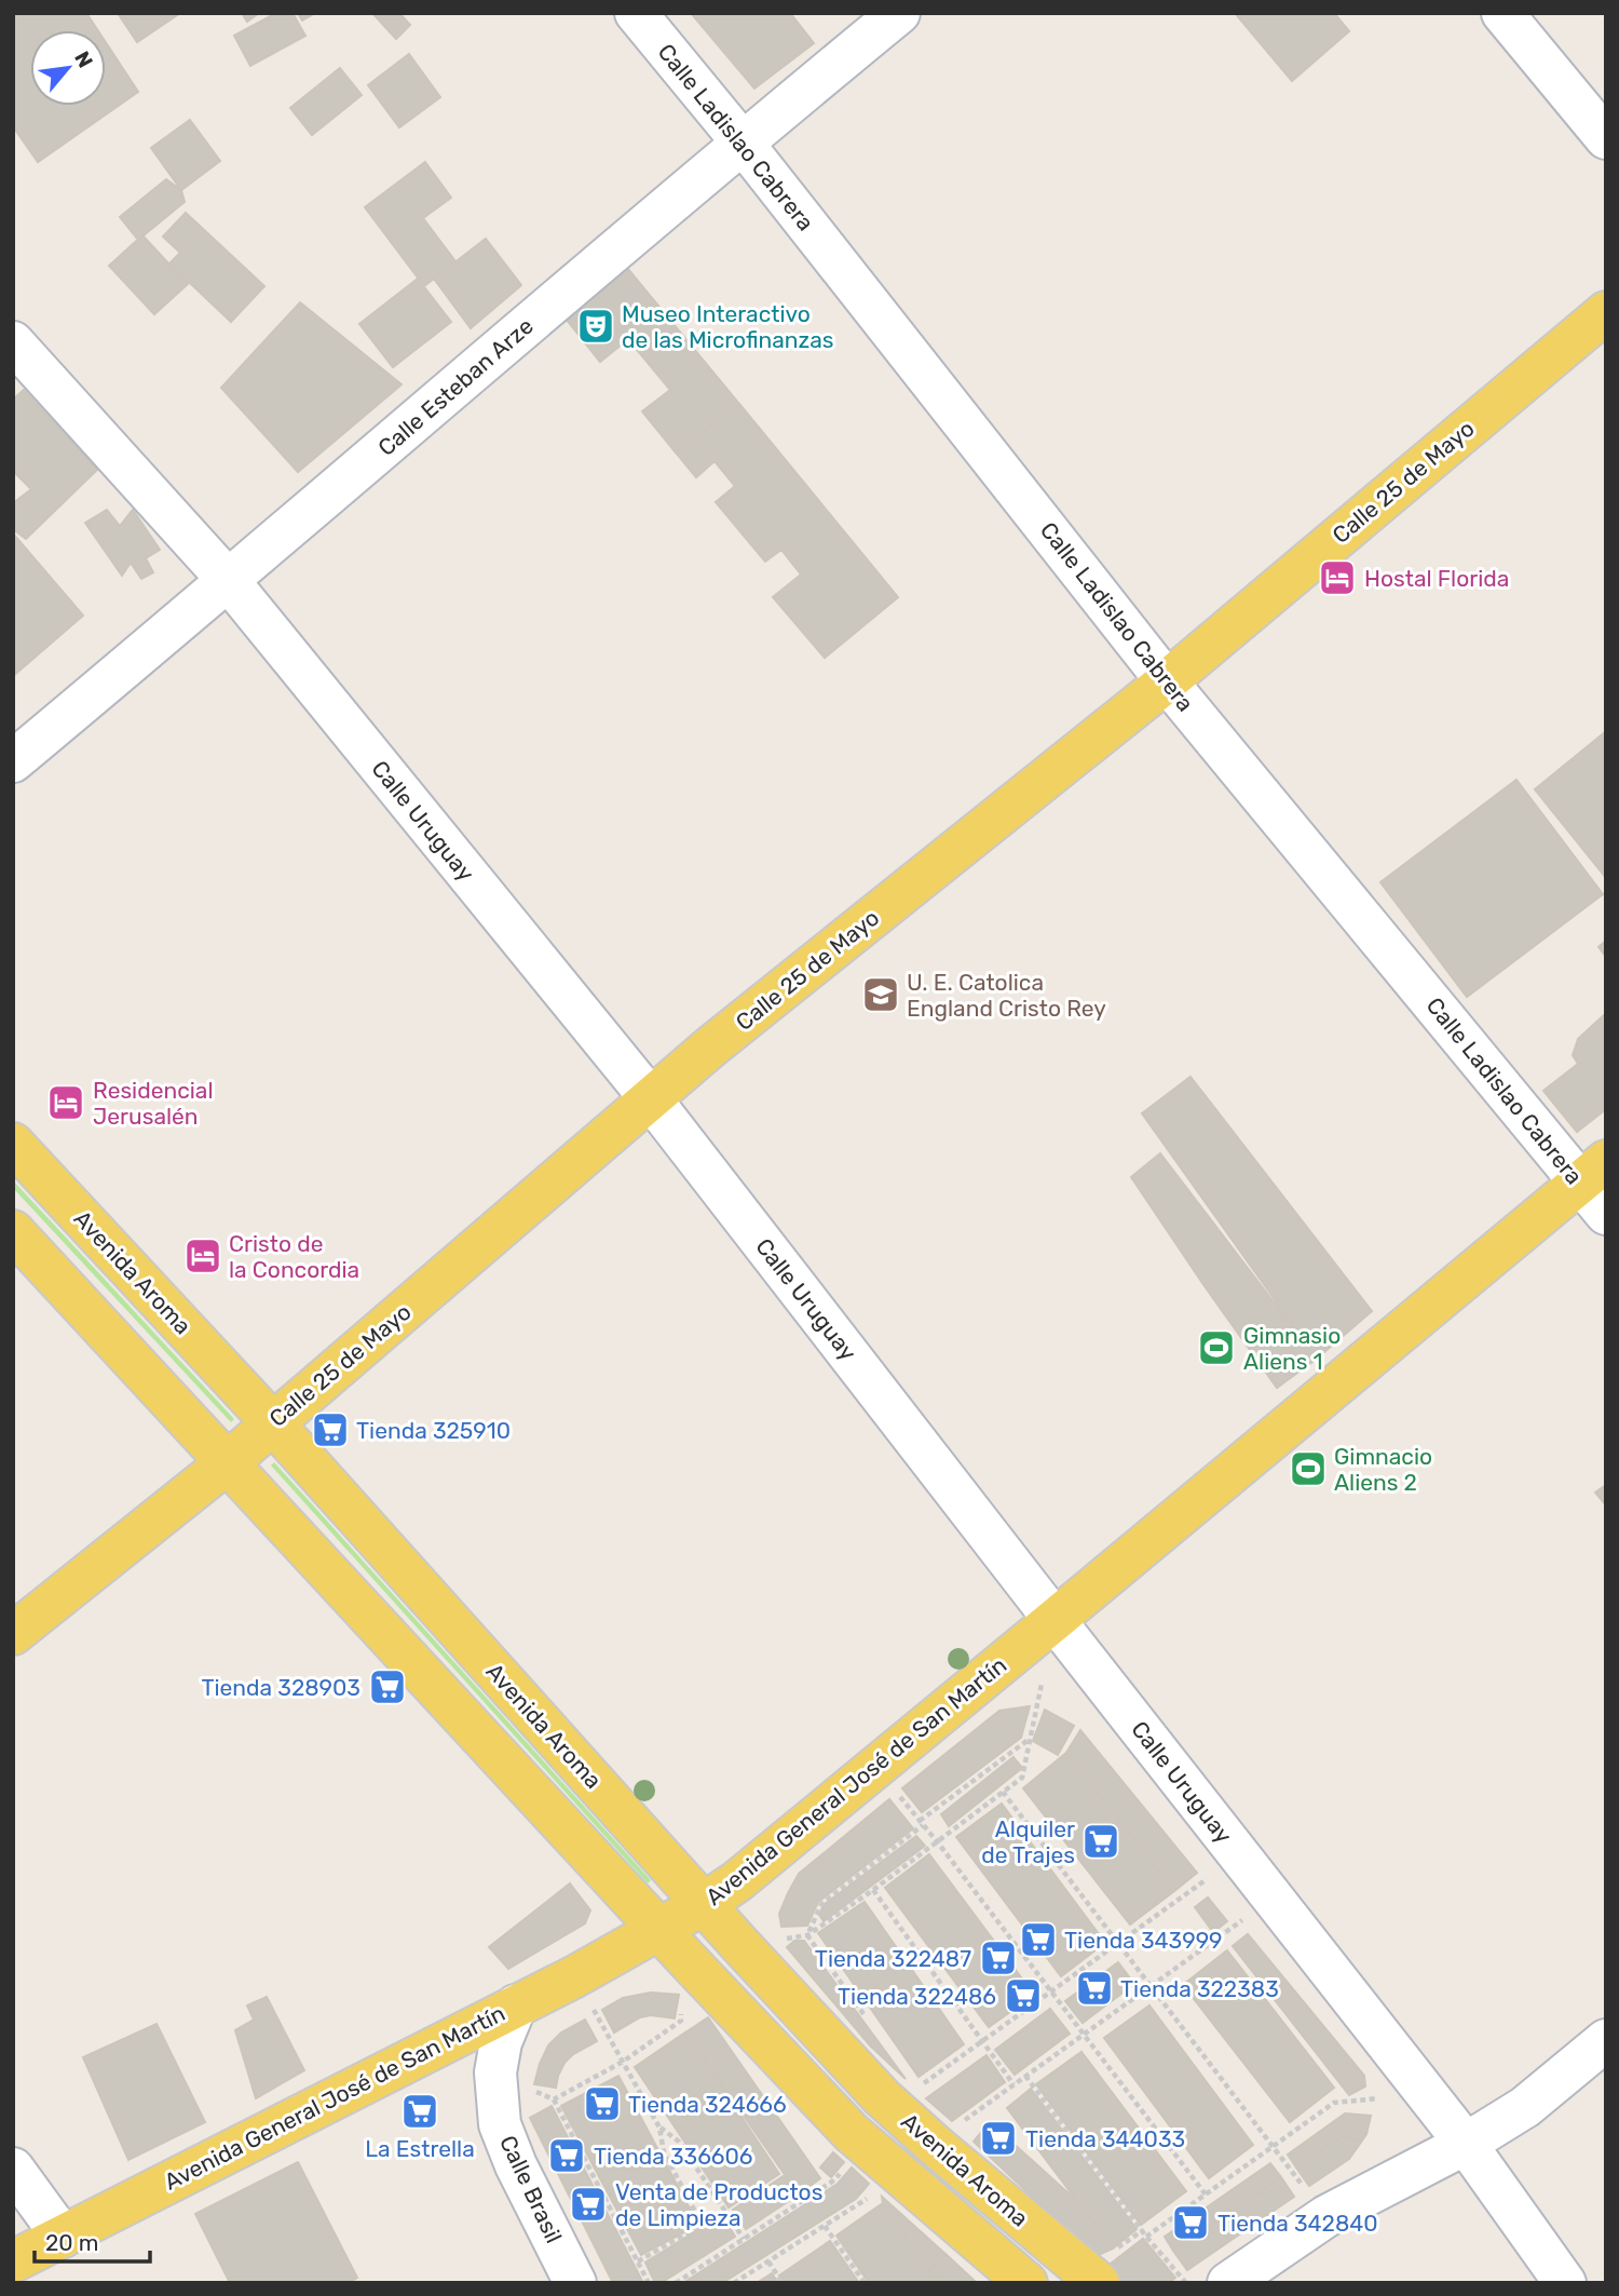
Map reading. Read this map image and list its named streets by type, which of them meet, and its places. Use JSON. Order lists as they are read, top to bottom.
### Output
{
  "streets": {
    "main road": ["Calle 25 de Mayo", "Avenida Aroma", "Avenida General José de San Martín"],
    "street": [
      "Calle Ladislao Cabrera",
      "Calle Esteban Arze",
      "Calle Uruguay",
      "Calle Brasil"
    ]
  },
  "crossings": [
    ["Calle Ladislao Cabrera", "Calle Esteban Arze"],
    ["Calle Ladislao Cabrera", "Calle 25 de Mayo"],
    ["Calle Ladislao Cabrera", "Avenida General José de San Martín"],
    ["Calle Esteban Arze", "Calle Uruguay"],
    ["Calle 25 de Mayo", "Calle Uruguay"],
    ["Calle 25 de Mayo", "Avenida Aroma"],
    ["Calle Uruguay", "Avenida General José de San Martín"],
    ["Avenida Aroma", "Avenida General José de San Martín"],
    ["Avenida General José de San Martín", "Calle Brasil"]
  ],
  "places": {
    "theatre": ["Museo Interactivo de las Microfinanzas"],
    "hotel": ["Hostal Florida", "Residencial Jerusalén", "Cristo de la Concordia"],
    "school or university": ["U. E. Catolica England Cristo Rey"],
    "sports": ["Gimnasio Aliens 1", "Gimnacio Aliens 2"],
    "supermarket": [
      "Tienda 325910",
      "Tienda 328903",
      "Alquiler de Trajes",
      "Tienda 343999",
      "Tienda 322487",
      "Tienda 322383",
      "Tienda 322486",
      "Tienda 324666",
      "La Estrella",
      "Tienda 344033",
      "Tienda 336606",
      "Venta de Productos de Limpieza",
      "Tienda 342840"
    ]
  },
  "scale_bar": "20 m",
  "north": "top right"
}
